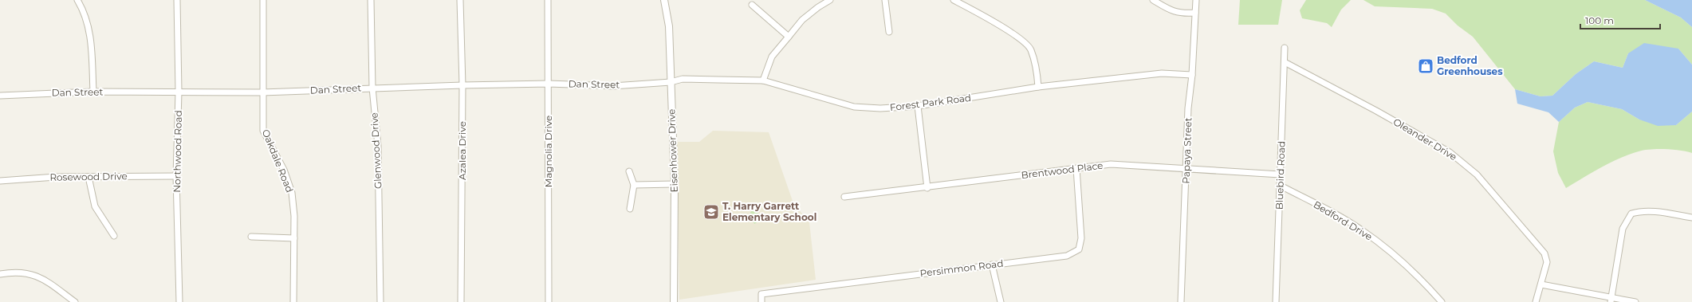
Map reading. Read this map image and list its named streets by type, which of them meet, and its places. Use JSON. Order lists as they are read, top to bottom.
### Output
{
  "streets": {
    "street": [
      "Dan Street",
      "Forest Park Road",
      "Oleander Drive",
      "Glenwood Drive",
      "Azalea Drive",
      "Eisenhower Drive",
      "Papaya Street",
      "Northwood Road",
      "Magnolia Drive",
      "Oakdale Road",
      "Brentwood Place",
      "Bluebird Road",
      "Rosewood Drive",
      "Bedford Drive",
      "Persimmon Road"
    ]
  },
  "crossings": [
    ["Dan Street", "Forest Park Road"],
    ["Dan Street", "Glenwood Drive"],
    ["Dan Street", "Azalea Drive"],
    ["Dan Street", "Eisenhower Drive"],
    ["Dan Street", "Northwood Road"],
    ["Dan Street", "Magnolia Drive"],
    ["Dan Street", "Oakdale Road"],
    ["Forest Park Road", "Eisenhower Drive"],
    ["Forest Park Road", "Papaya Street"],
    ["Oleander Drive", "Bluebird Road"],
    ["Papaya Street", "Brentwood Place"],
    ["Northwood Road", "Rosewood Drive"],
    ["Brentwood Place", "Bluebird Road"],
    ["Brentwood Place", "Persimmon Road"],
    ["Bluebird Road", "Bedford Drive"]
  ],
  "places": {
    "shop": ["Bedford Greenhouses"],
    "school or university": ["T. Harry Garrett Elementary School"]
  },
  "scale_bar": "100 m"
}
